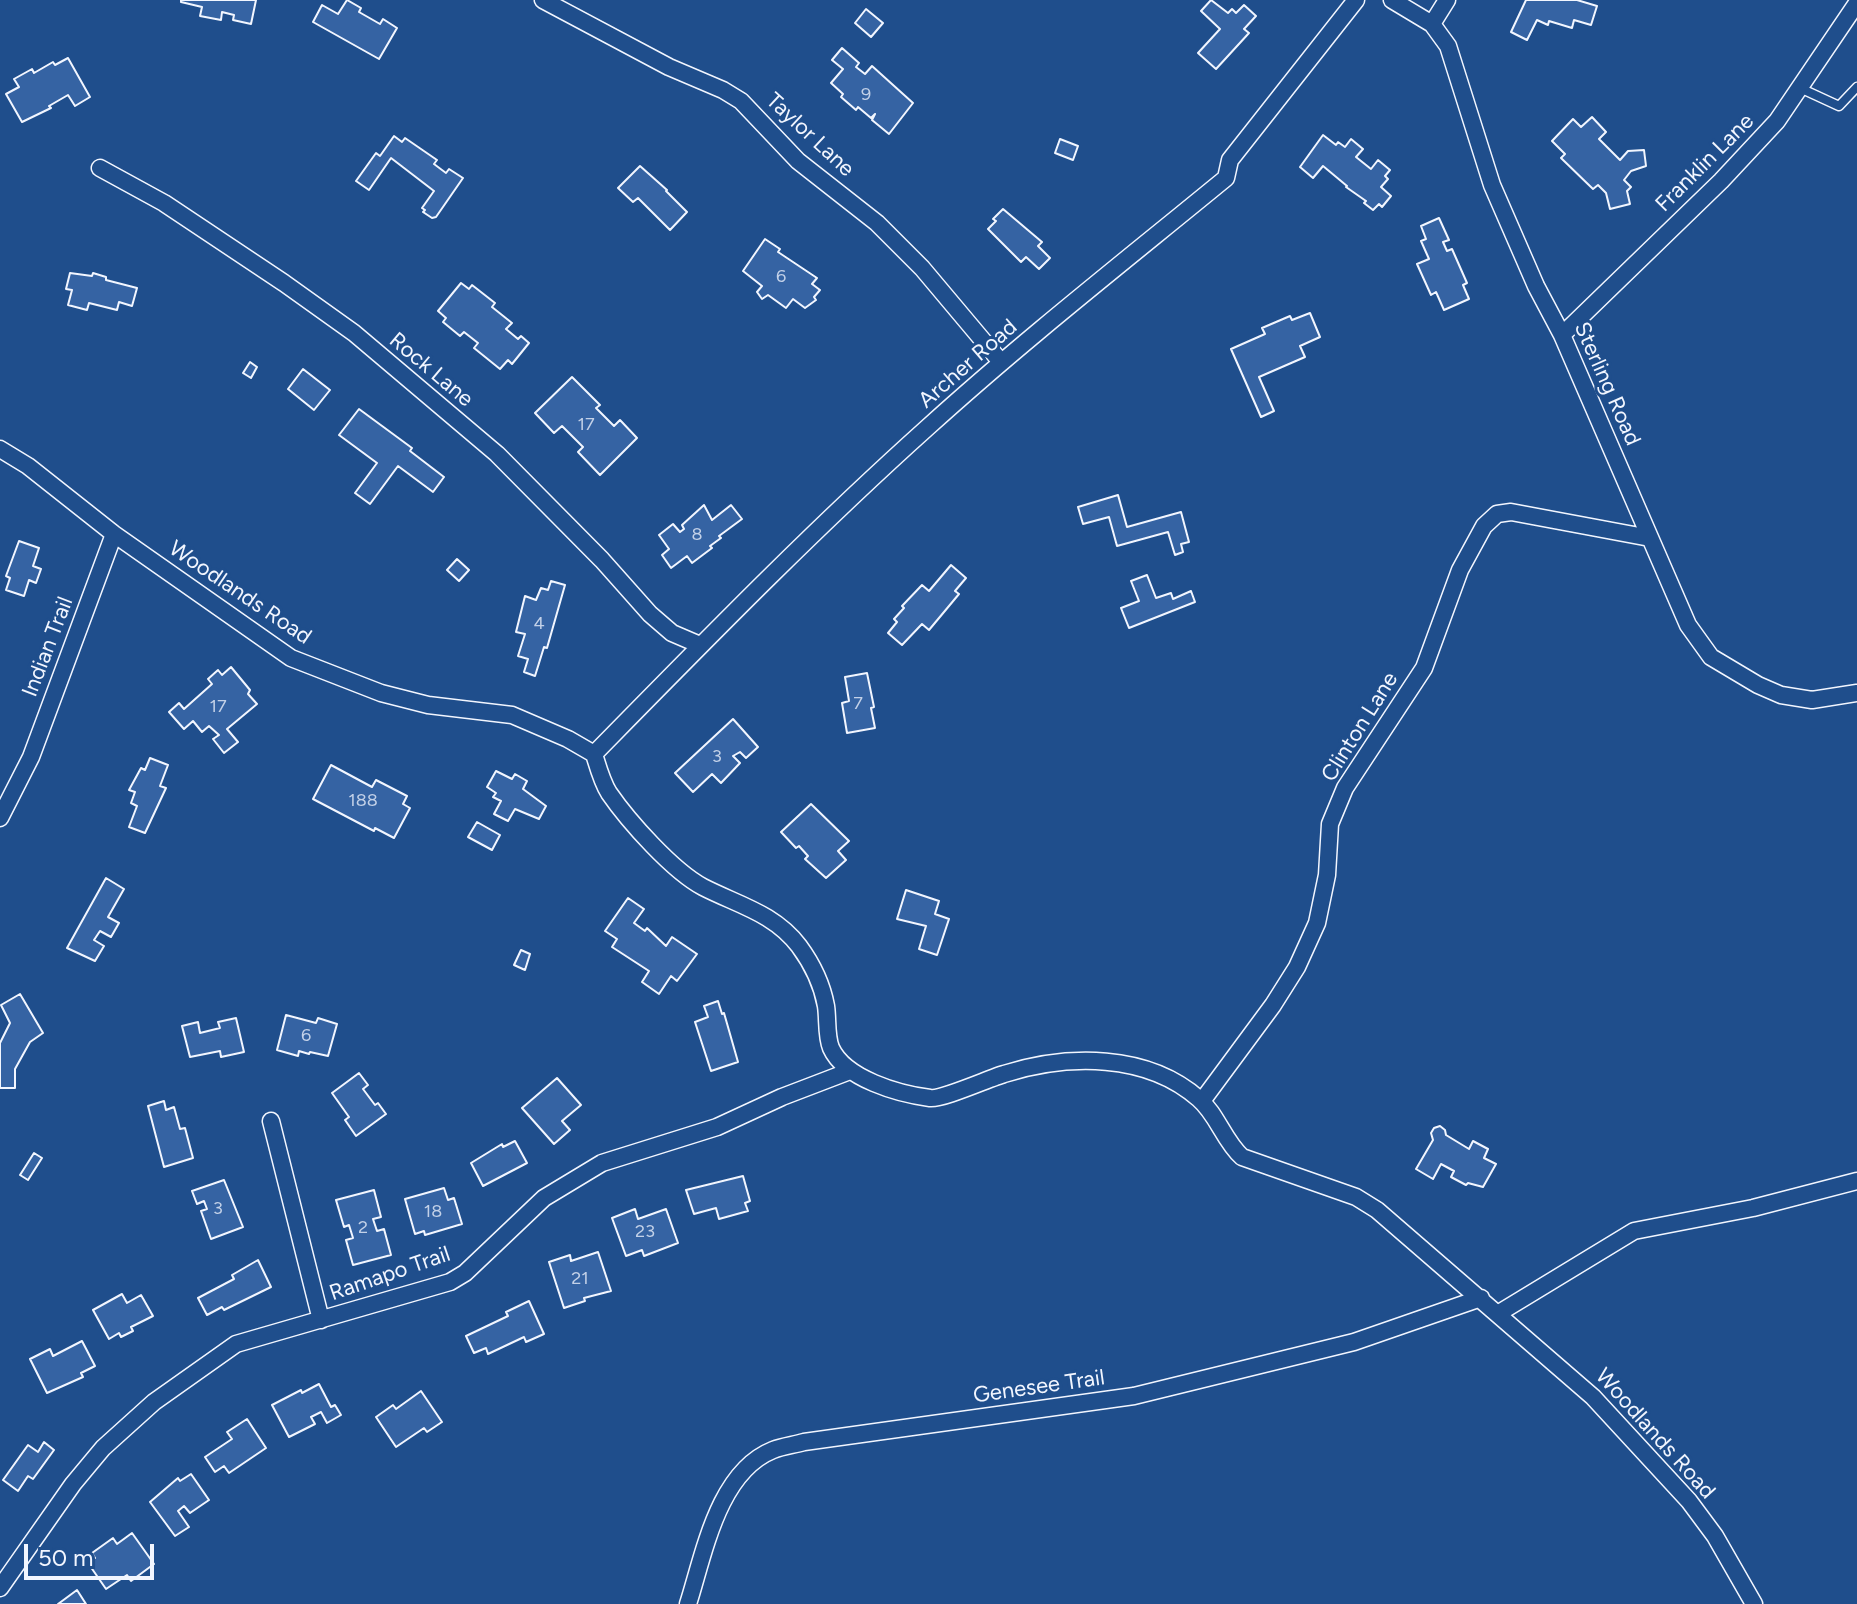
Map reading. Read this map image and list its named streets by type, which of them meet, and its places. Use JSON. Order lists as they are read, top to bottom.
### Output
{
  "streets": {
    "street": [
      "Taylor Lane",
      "Franklin Lane",
      "Archer Road",
      "Rock Lane",
      "Sterling Road",
      "Woodlands Road",
      "Indian Trail",
      "Clinton Lane",
      "Ramapo Trail",
      "Genesee Trail"
    ]
  },
  "crossings": [
    ["Taylor Lane", "Archer Road"],
    ["Franklin Lane", "Sterling Road"],
    ["Archer Road", "Rock Lane"],
    ["Archer Road", "Woodlands Road"],
    ["Sterling Road", "Clinton Lane"],
    ["Woodlands Road", "Indian Trail"],
    ["Woodlands Road", "Clinton Lane"],
    ["Woodlands Road", "Ramapo Trail"],
    ["Woodlands Road", "Genesee Trail"]
  ],
  "house_numbers": [
    "9",
    "6",
    "17",
    "8",
    "4",
    "7",
    "17",
    "3",
    "188",
    "6",
    "3",
    "18",
    "2",
    "23",
    "21"
  ],
  "scale_bar": "50 m"
}
